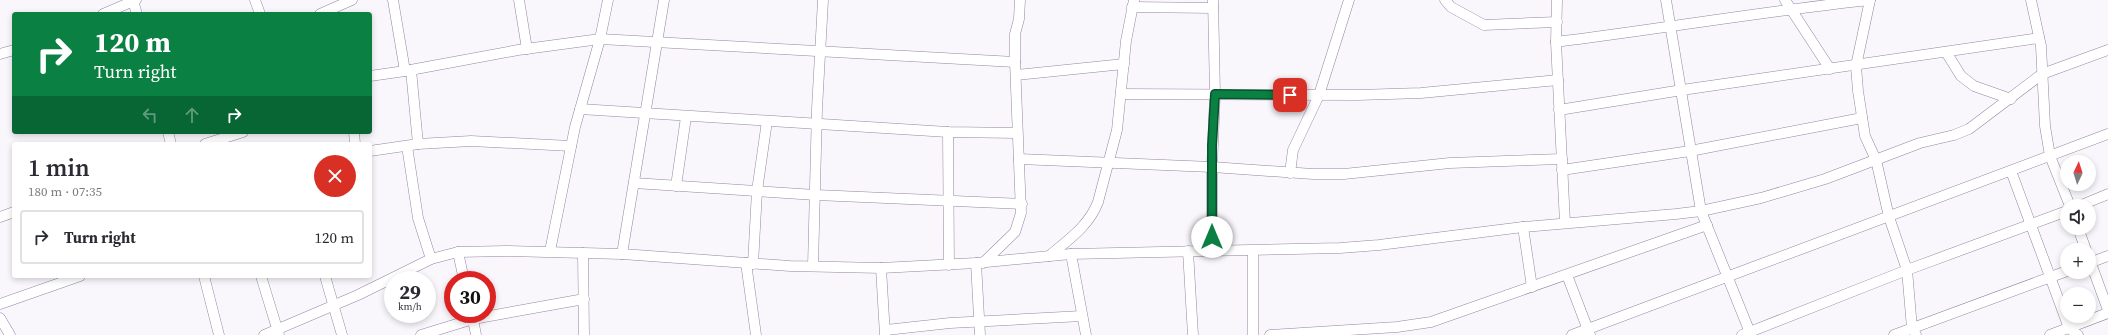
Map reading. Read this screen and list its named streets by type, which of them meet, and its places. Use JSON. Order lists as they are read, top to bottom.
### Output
{
  "north": "top",
  "page": {
    "turn": ["120 m", "Turn right"],
    "heading": ["1 min", "180 m · 07:35"],
    "map_buttons": ["+", "−"],
    "list": [
      {
        "name": "Turn right",
        "value": "120 m"
      }
    ],
    "speed": "29 km/h",
    "limit": "30"
  }
}
